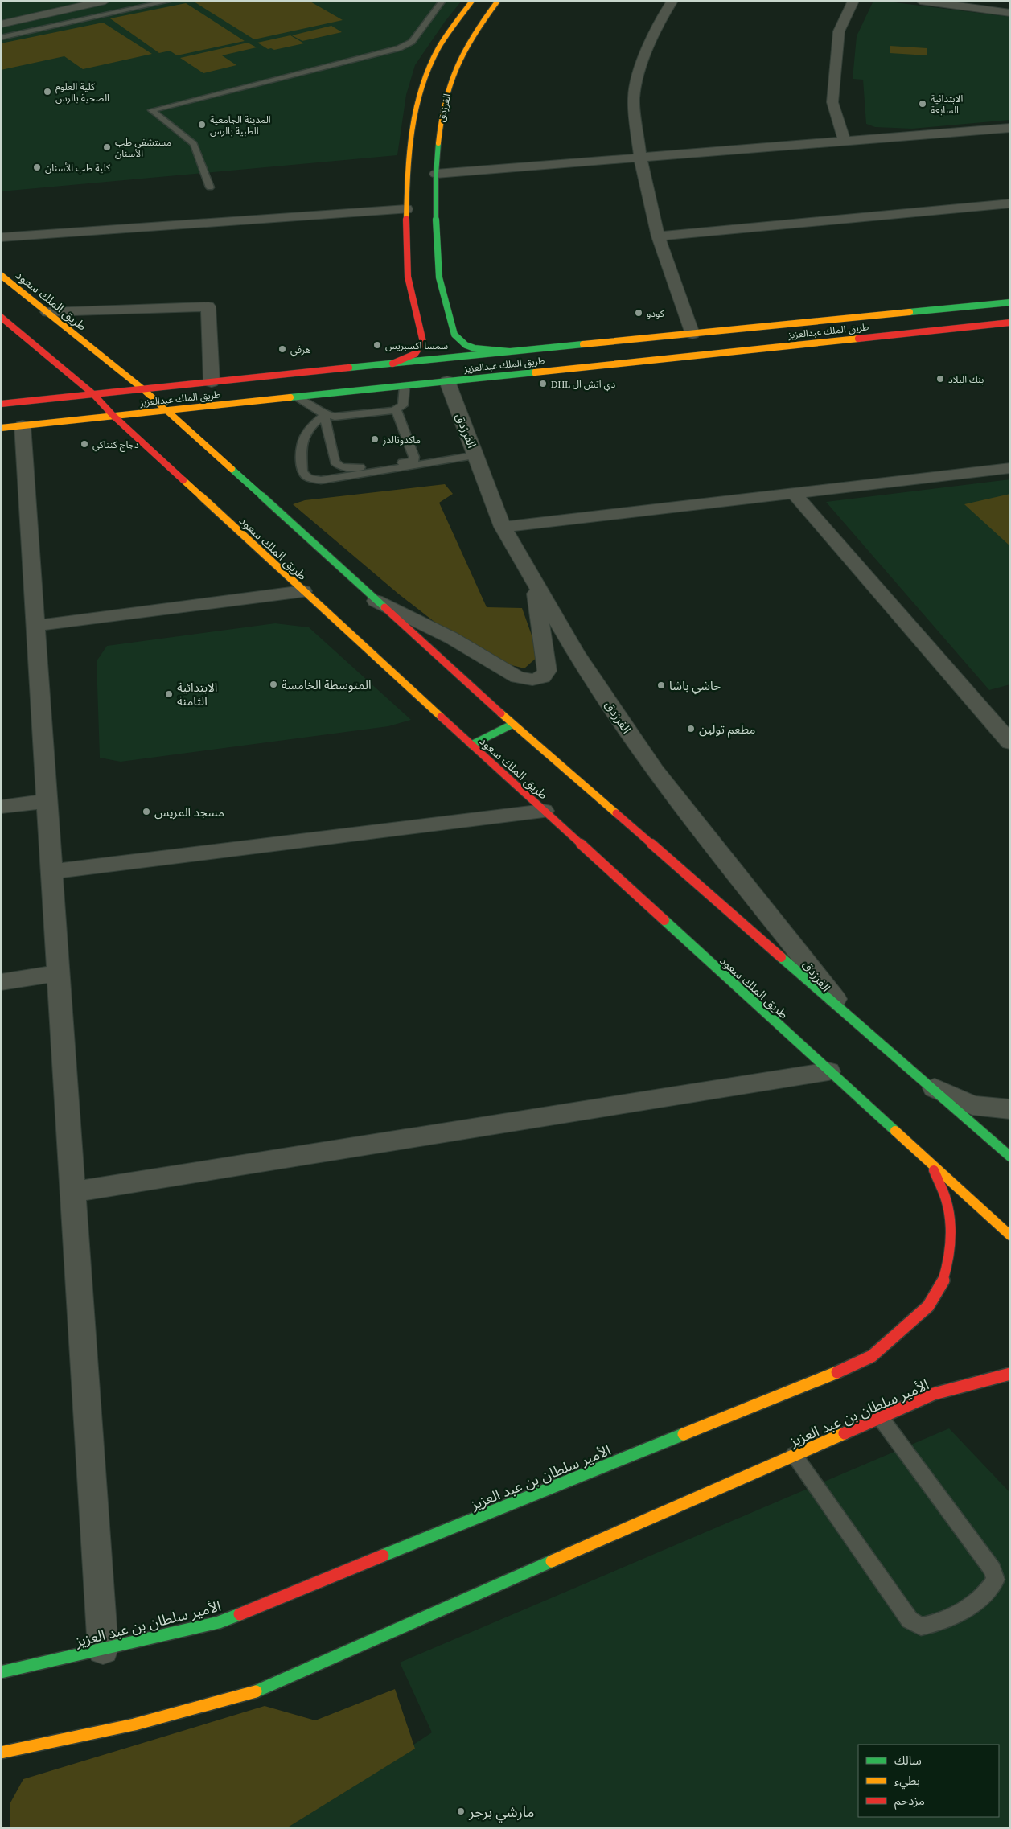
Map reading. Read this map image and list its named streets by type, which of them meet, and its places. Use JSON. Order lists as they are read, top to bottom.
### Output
{
  "streets": {
    "main road": [
      "الفرزدق",
      "طريق الملك سعود",
      "طريق الملك عبدالعزيز",
      "الأمير سلطان بن عبد العزيز"
    ]
  },
  "crossings": [
    ["الفرزدق", "طريق الملك سعود"],
    ["الفرزدق", "طريق الملك عبدالعزيز"],
    ["طريق الملك سعود", "طريق الملك عبدالعزيز"],
    ["طريق الملك سعود", "الأمير سلطان بن عبد العزيز"]
  ],
  "places": [
    "كلية العلوم الصحية بالرس",
    "الابتدائية السابعة",
    "المدينة الجامعية الطبية بالرس",
    "مستشفى طب الأسنان",
    "كلية طب الأسنان",
    "كودو",
    "سمسا اكسبريس",
    "هرفي",
    "بنك البلاد",
    "DHL دي اتش ال",
    "ماكدونالدز",
    "دجاج كنتاكي",
    "المتوسطة الخامسة",
    "حاشي باشا",
    "الابتدائية الثامنة",
    "مطعم تولين",
    "مسجد المريس",
    "مارشي برجر"
  ],
  "legend": ["سالك", "بطيء", "مزدحم"]
}
